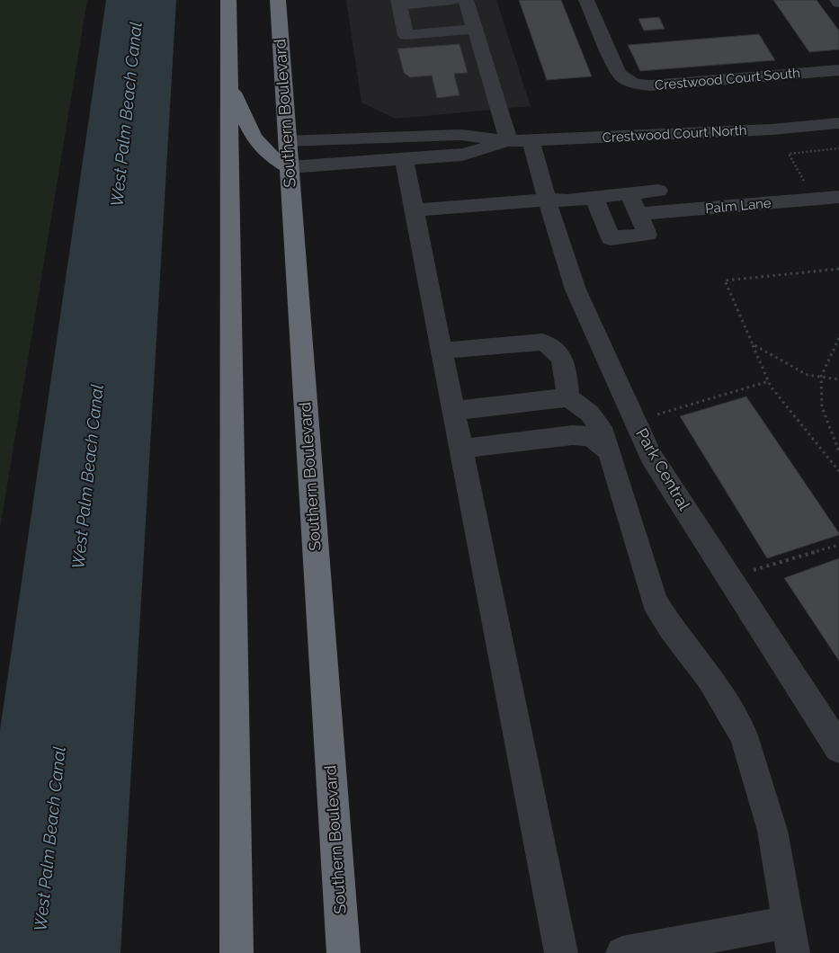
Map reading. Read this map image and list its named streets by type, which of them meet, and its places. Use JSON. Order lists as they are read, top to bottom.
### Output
{
  "streets": {
    "highway": ["Southern Boulevard"],
    "street": [
      "Crestwood Court South",
      "Crestwood Court North",
      "Palm Lane",
      "Park Central"
    ]
  },
  "crossings": [
    ["Southern Boulevard", "Crestwood Court North"],
    ["Crestwood Court North", "Park Central"]
  ],
  "water": ["West Palm Beach Canal"]
}
